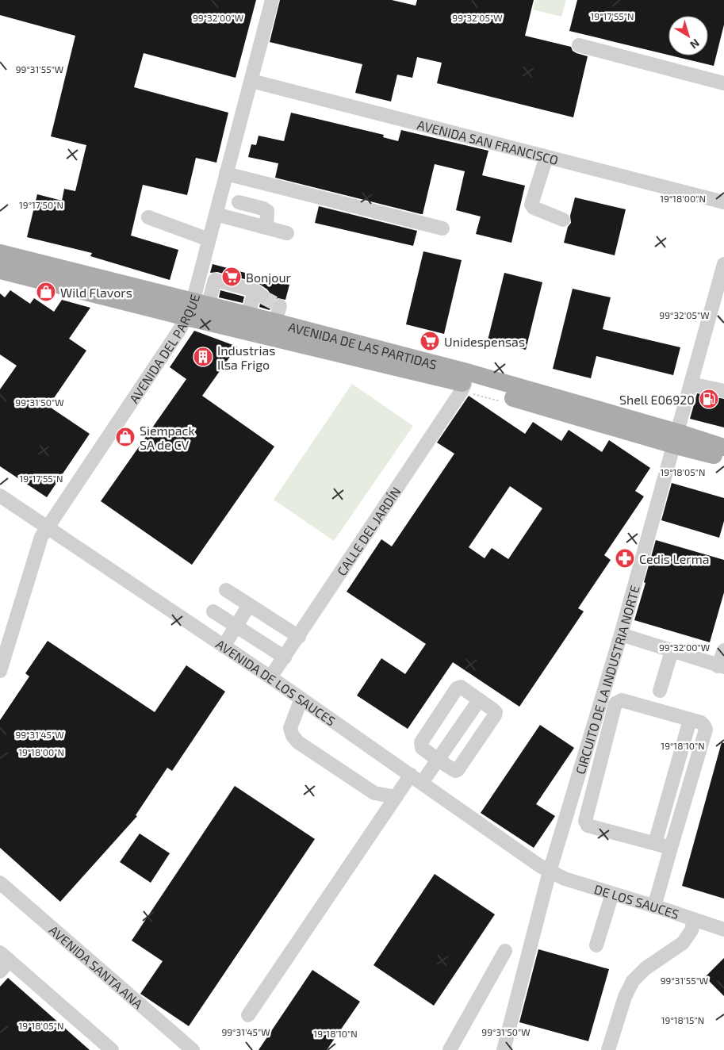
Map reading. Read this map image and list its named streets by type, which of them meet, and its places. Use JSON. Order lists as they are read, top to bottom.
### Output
{
  "streets": {
    "main road": ["AVENIDA DE LAS PARTIDAS"],
    "street": [
      "AVENIDA SAN FRANCISCO",
      "AVENIDA DEL PARQUE",
      "CALLE DEL JARDÍN",
      "CIRCUITO DE LA INDUSTRIA NORTE",
      "AVENIDA DE LOS SAUCES",
      "DE LOS SAUCES",
      "AVENIDA SANTA ANA"
    ]
  },
  "crossings": [
    ["AVENIDA SAN FRANCISCO", "AVENIDA DEL PARQUE"],
    ["AVENIDA DE LAS PARTIDAS", "AVENIDA DEL PARQUE"],
    ["AVENIDA DE LAS PARTIDAS", "CALLE DEL JARDÍN"],
    ["AVENIDA DE LAS PARTIDAS", "CIRCUITO DE LA INDUSTRIA NORTE"],
    ["AVENIDA DEL PARQUE", "AVENIDA DE LOS SAUCES"],
    ["CALLE DEL JARDÍN", "AVENIDA DE LOS SAUCES"],
    ["CIRCUITO DE LA INDUSTRIA NORTE", "AVENIDA DE LOS SAUCES"],
    ["CIRCUITO DE LA INDUSTRIA NORTE", "DE LOS SAUCES"],
    ["AVENIDA DE LOS SAUCES", "DE LOS SAUCES"]
  ],
  "places": {
    "supermarket": ["Bonjour", "Unidespensas"],
    "shop": ["Wild Flavors", "Siempack SA de CV"],
    "building": ["Industrias Ilsa Frigo"],
    "fuel station": ["Shell E06920"],
    "pharmacy": ["Cedis Lerma"]
  },
  "north": "bottom right",
  "coordinates": [
    "19°17'55\"N",
    "99°32'00\"W",
    "99°32'05\"W",
    "99°31'55\"W",
    "19°18'00\"N",
    "19°17'50\"N",
    "99°31'50\"W",
    "19°18'05\"N",
    "99°31'45\"W",
    "19°18'10\"N",
    "19°18'15\"N"
  ]
}
